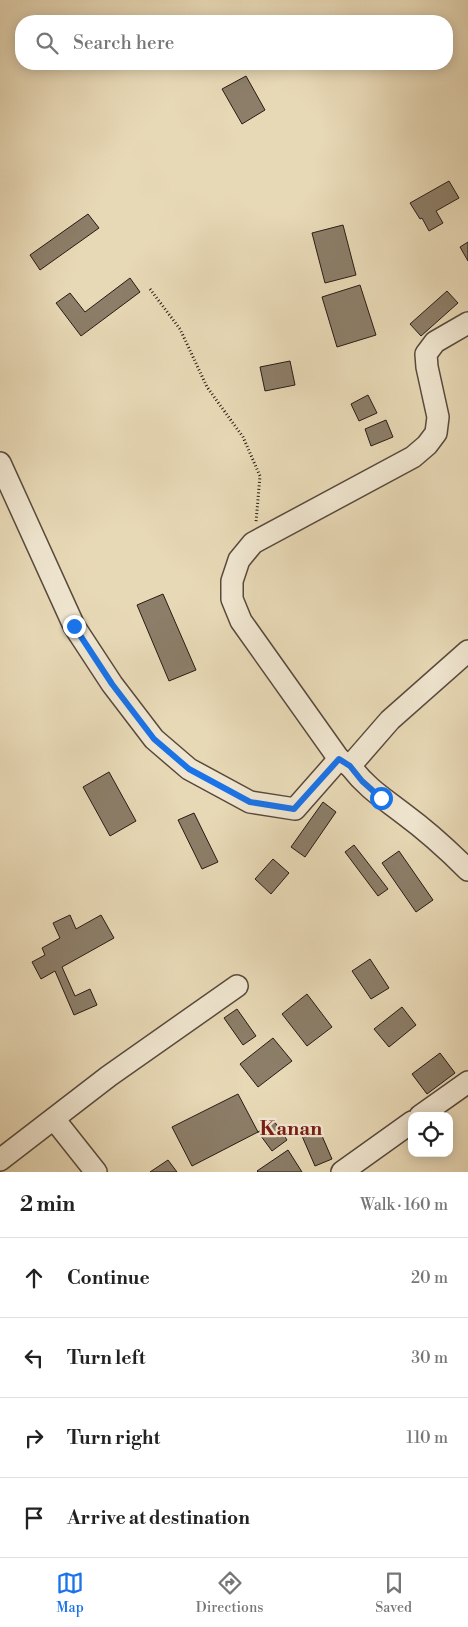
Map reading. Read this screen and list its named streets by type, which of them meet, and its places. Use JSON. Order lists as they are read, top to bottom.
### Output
{
  "districts": ["Kanan"],
  "page": {
    "search": "Search here",
    "heading": ["2 min", "Walk · 160 m"],
    "list": [
      ["Continue", "20 m"],
      ["Turn left", "30 m"],
      ["Turn right", "110 m"],
      "Arrive at destination"
    ],
    "nav": ["Map", "Directions", "Saved"]
  }
}
